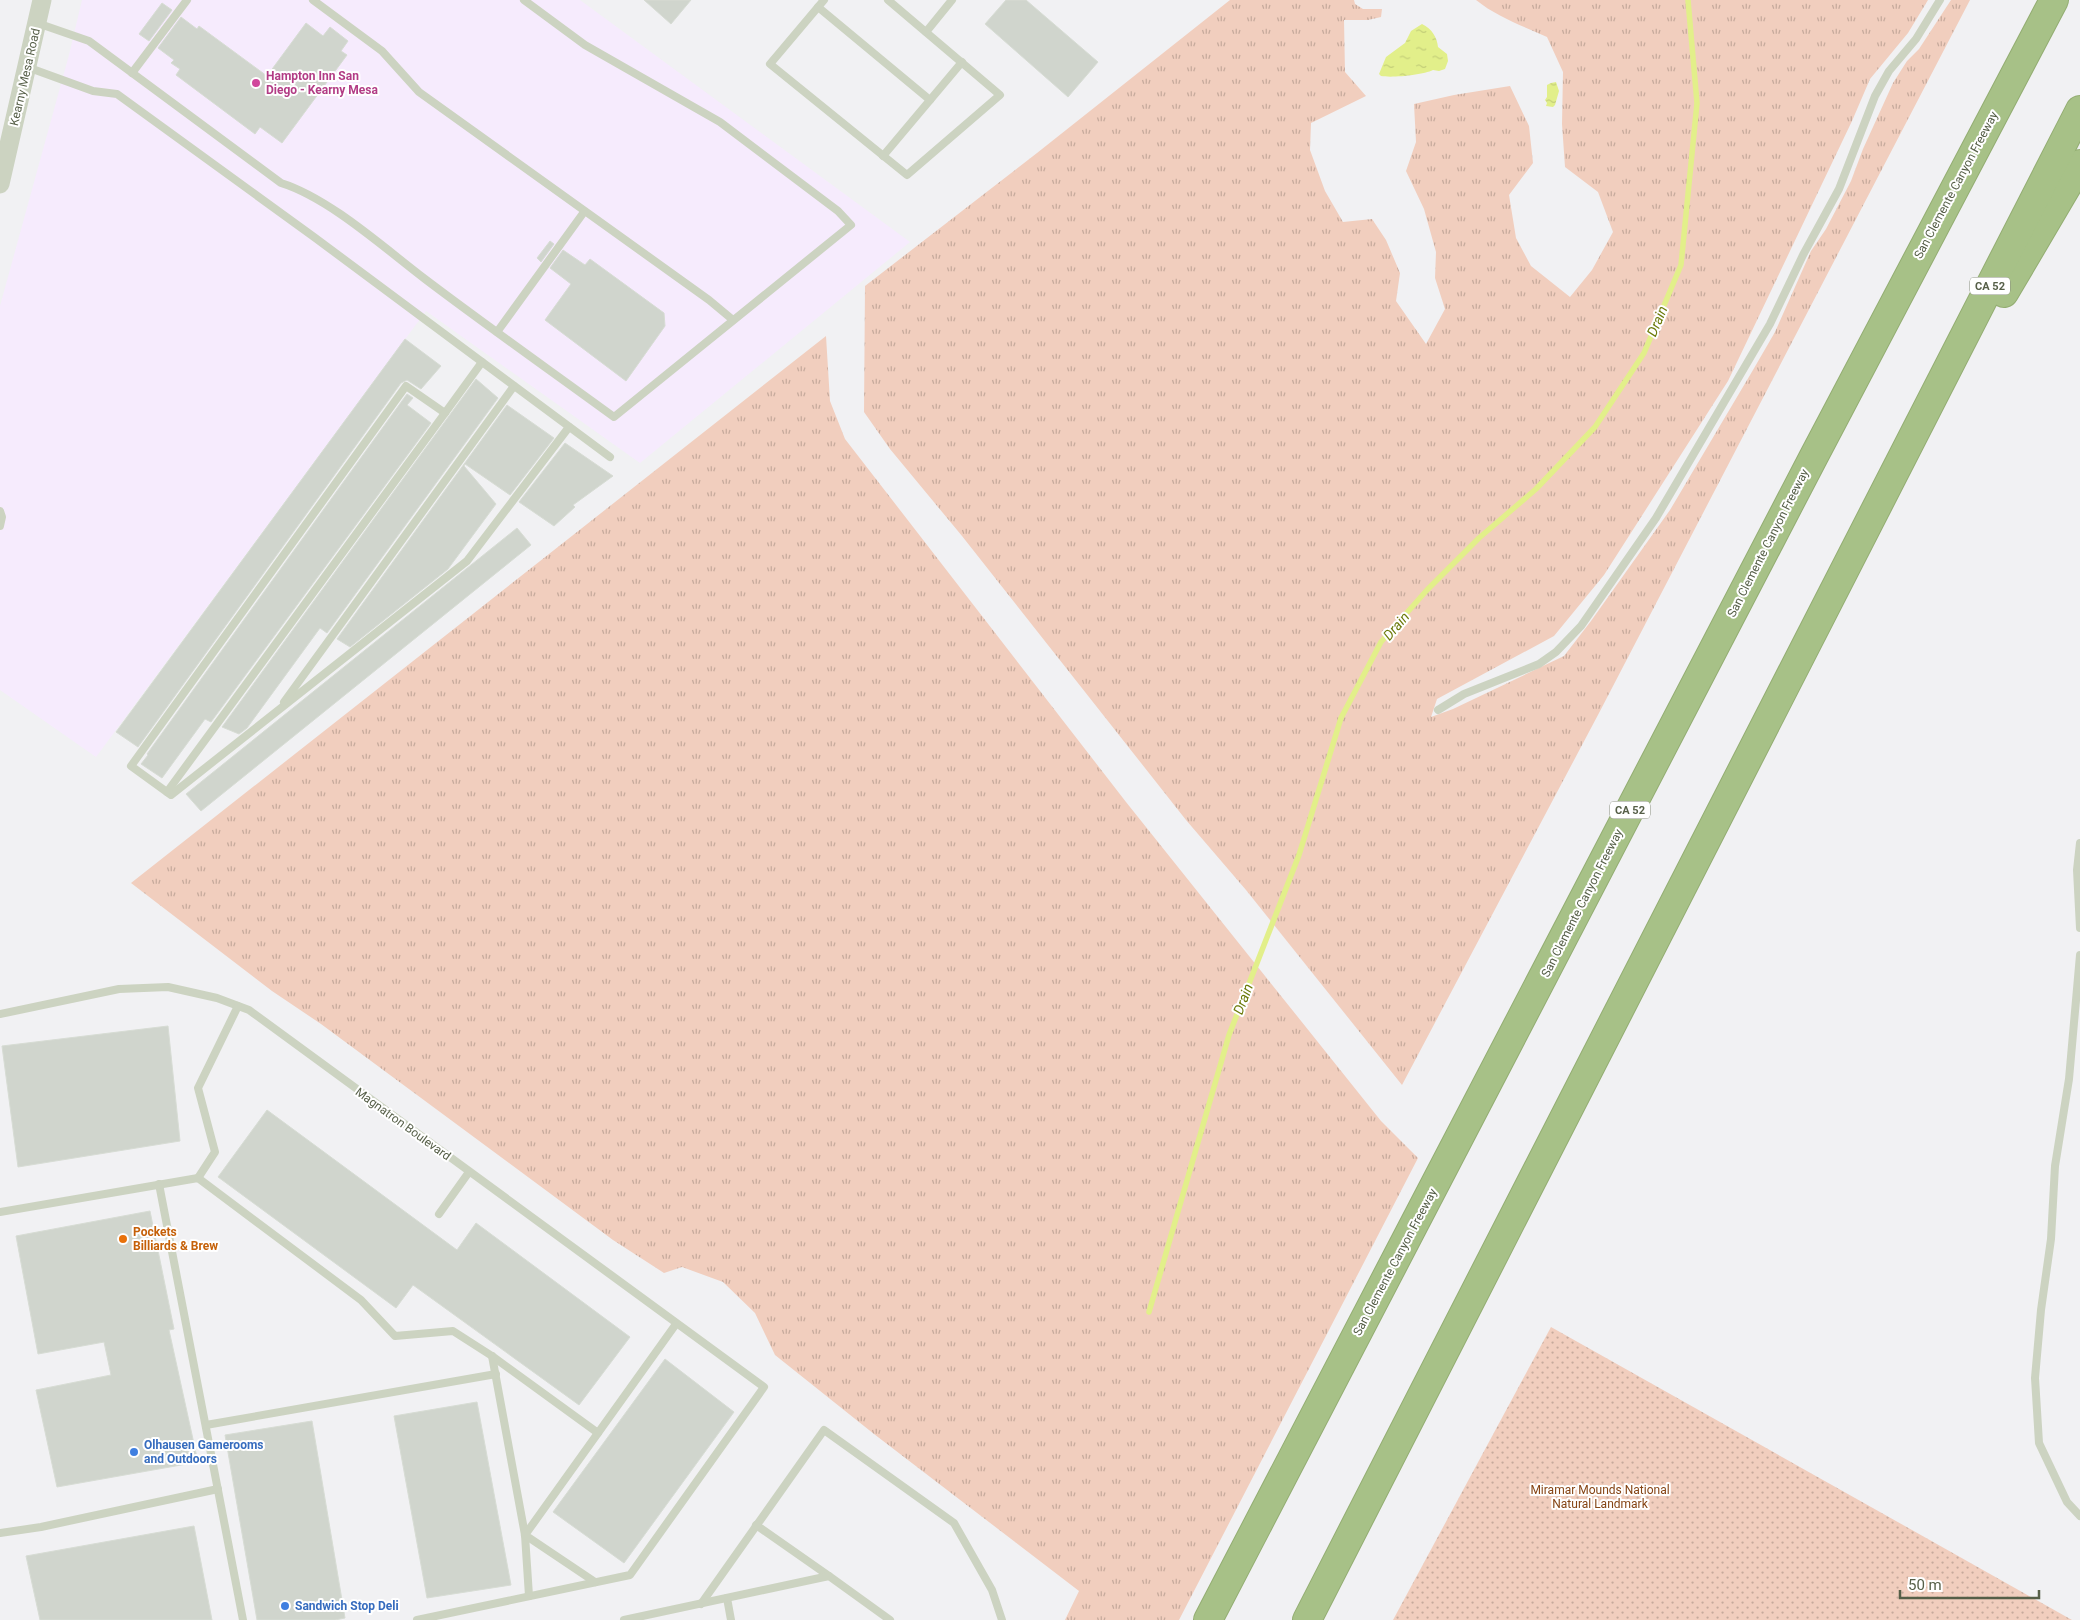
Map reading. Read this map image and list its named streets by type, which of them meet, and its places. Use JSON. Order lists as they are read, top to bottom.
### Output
{
  "streets": {
    "highway": ["San Clemente Canyon Freeway", "CA 52"],
    "street": ["Kearny Mesa Road"],
    "lane": ["Magnatron Boulevard"]
  },
  "water": ["Drain"],
  "parks": ["Miramar Mounds National Natural Landmark"],
  "places": [
    "Hampton Inn San Diego - Kearny Mesa",
    "Pockets Billiards & Brew",
    "Olhausen Gamerooms and Outdoors",
    "Sandwich Stop Deli"
  ],
  "scale_bar": "50 m"
}
